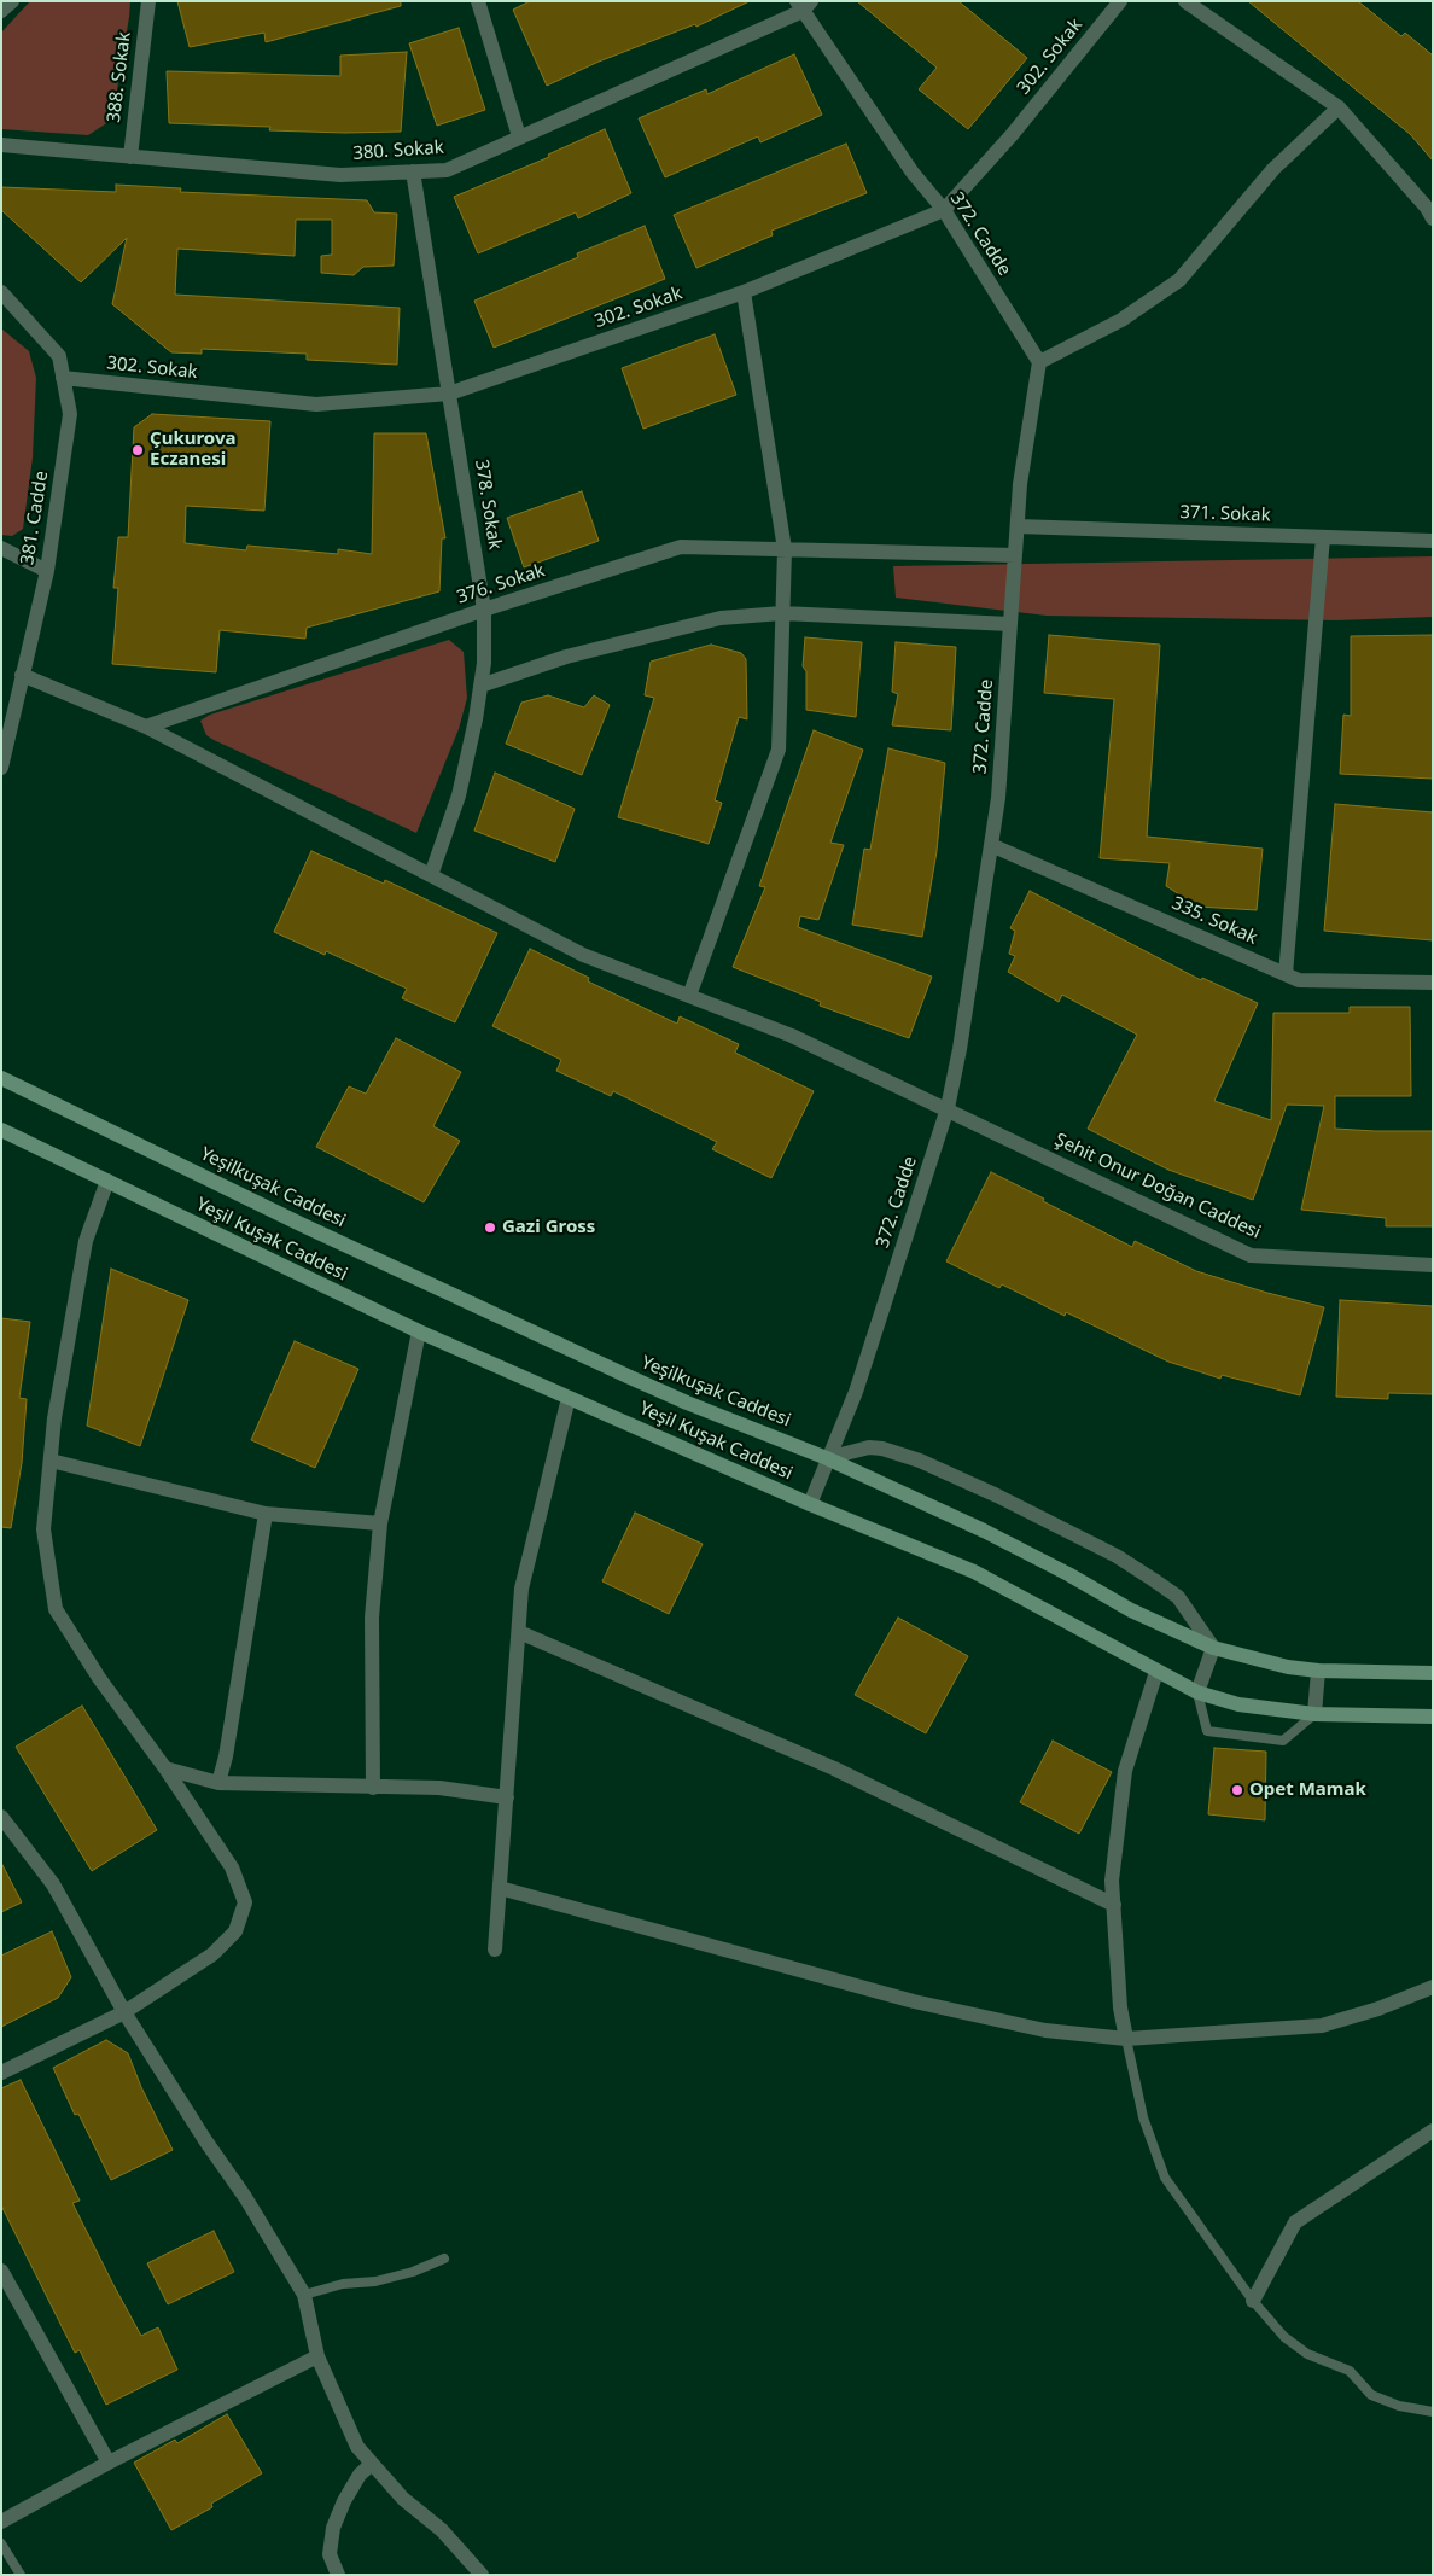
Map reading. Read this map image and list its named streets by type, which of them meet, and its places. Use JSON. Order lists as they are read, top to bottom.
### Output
{
  "streets": {
    "main road": ["Yeşilkuşak Caddesi", "Yeşil Kuşak Caddesi"],
    "street": [
      "302. Sokak",
      "388. Sokak",
      "380. Sokak",
      "372. Cadde",
      "378. Sokak",
      "371. Sokak",
      "381. Cadde",
      "376. Sokak",
      "335. Sokak",
      "Şehit Onur Doğan Caddesi"
    ]
  },
  "crossings": [
    ["302. Sokak", "372. Cadde"],
    ["302. Sokak", "378. Sokak"],
    ["302. Sokak", "381. Cadde"],
    ["388. Sokak", "380. Sokak"],
    ["380. Sokak", "372. Cadde"],
    ["380. Sokak", "378. Sokak"],
    ["372. Cadde", "371. Sokak"],
    ["372. Cadde", "376. Sokak"],
    ["372. Cadde", "335. Sokak"],
    ["372. Cadde", "Şehit Onur Doğan Caddesi"],
    ["372. Cadde", "Yeşilkuşak Caddesi"],
    ["372. Cadde", "Yeşil Kuşak Caddesi"],
    ["378. Sokak", "376. Sokak"],
    ["378. Sokak", "Şehit Onur Doğan Caddesi"],
    ["376. Sokak", "Şehit Onur Doğan Caddesi"]
  ],
  "places": ["Çukurova Eczanesi", "Gazi Gross", "Opet Mamak"]
}
